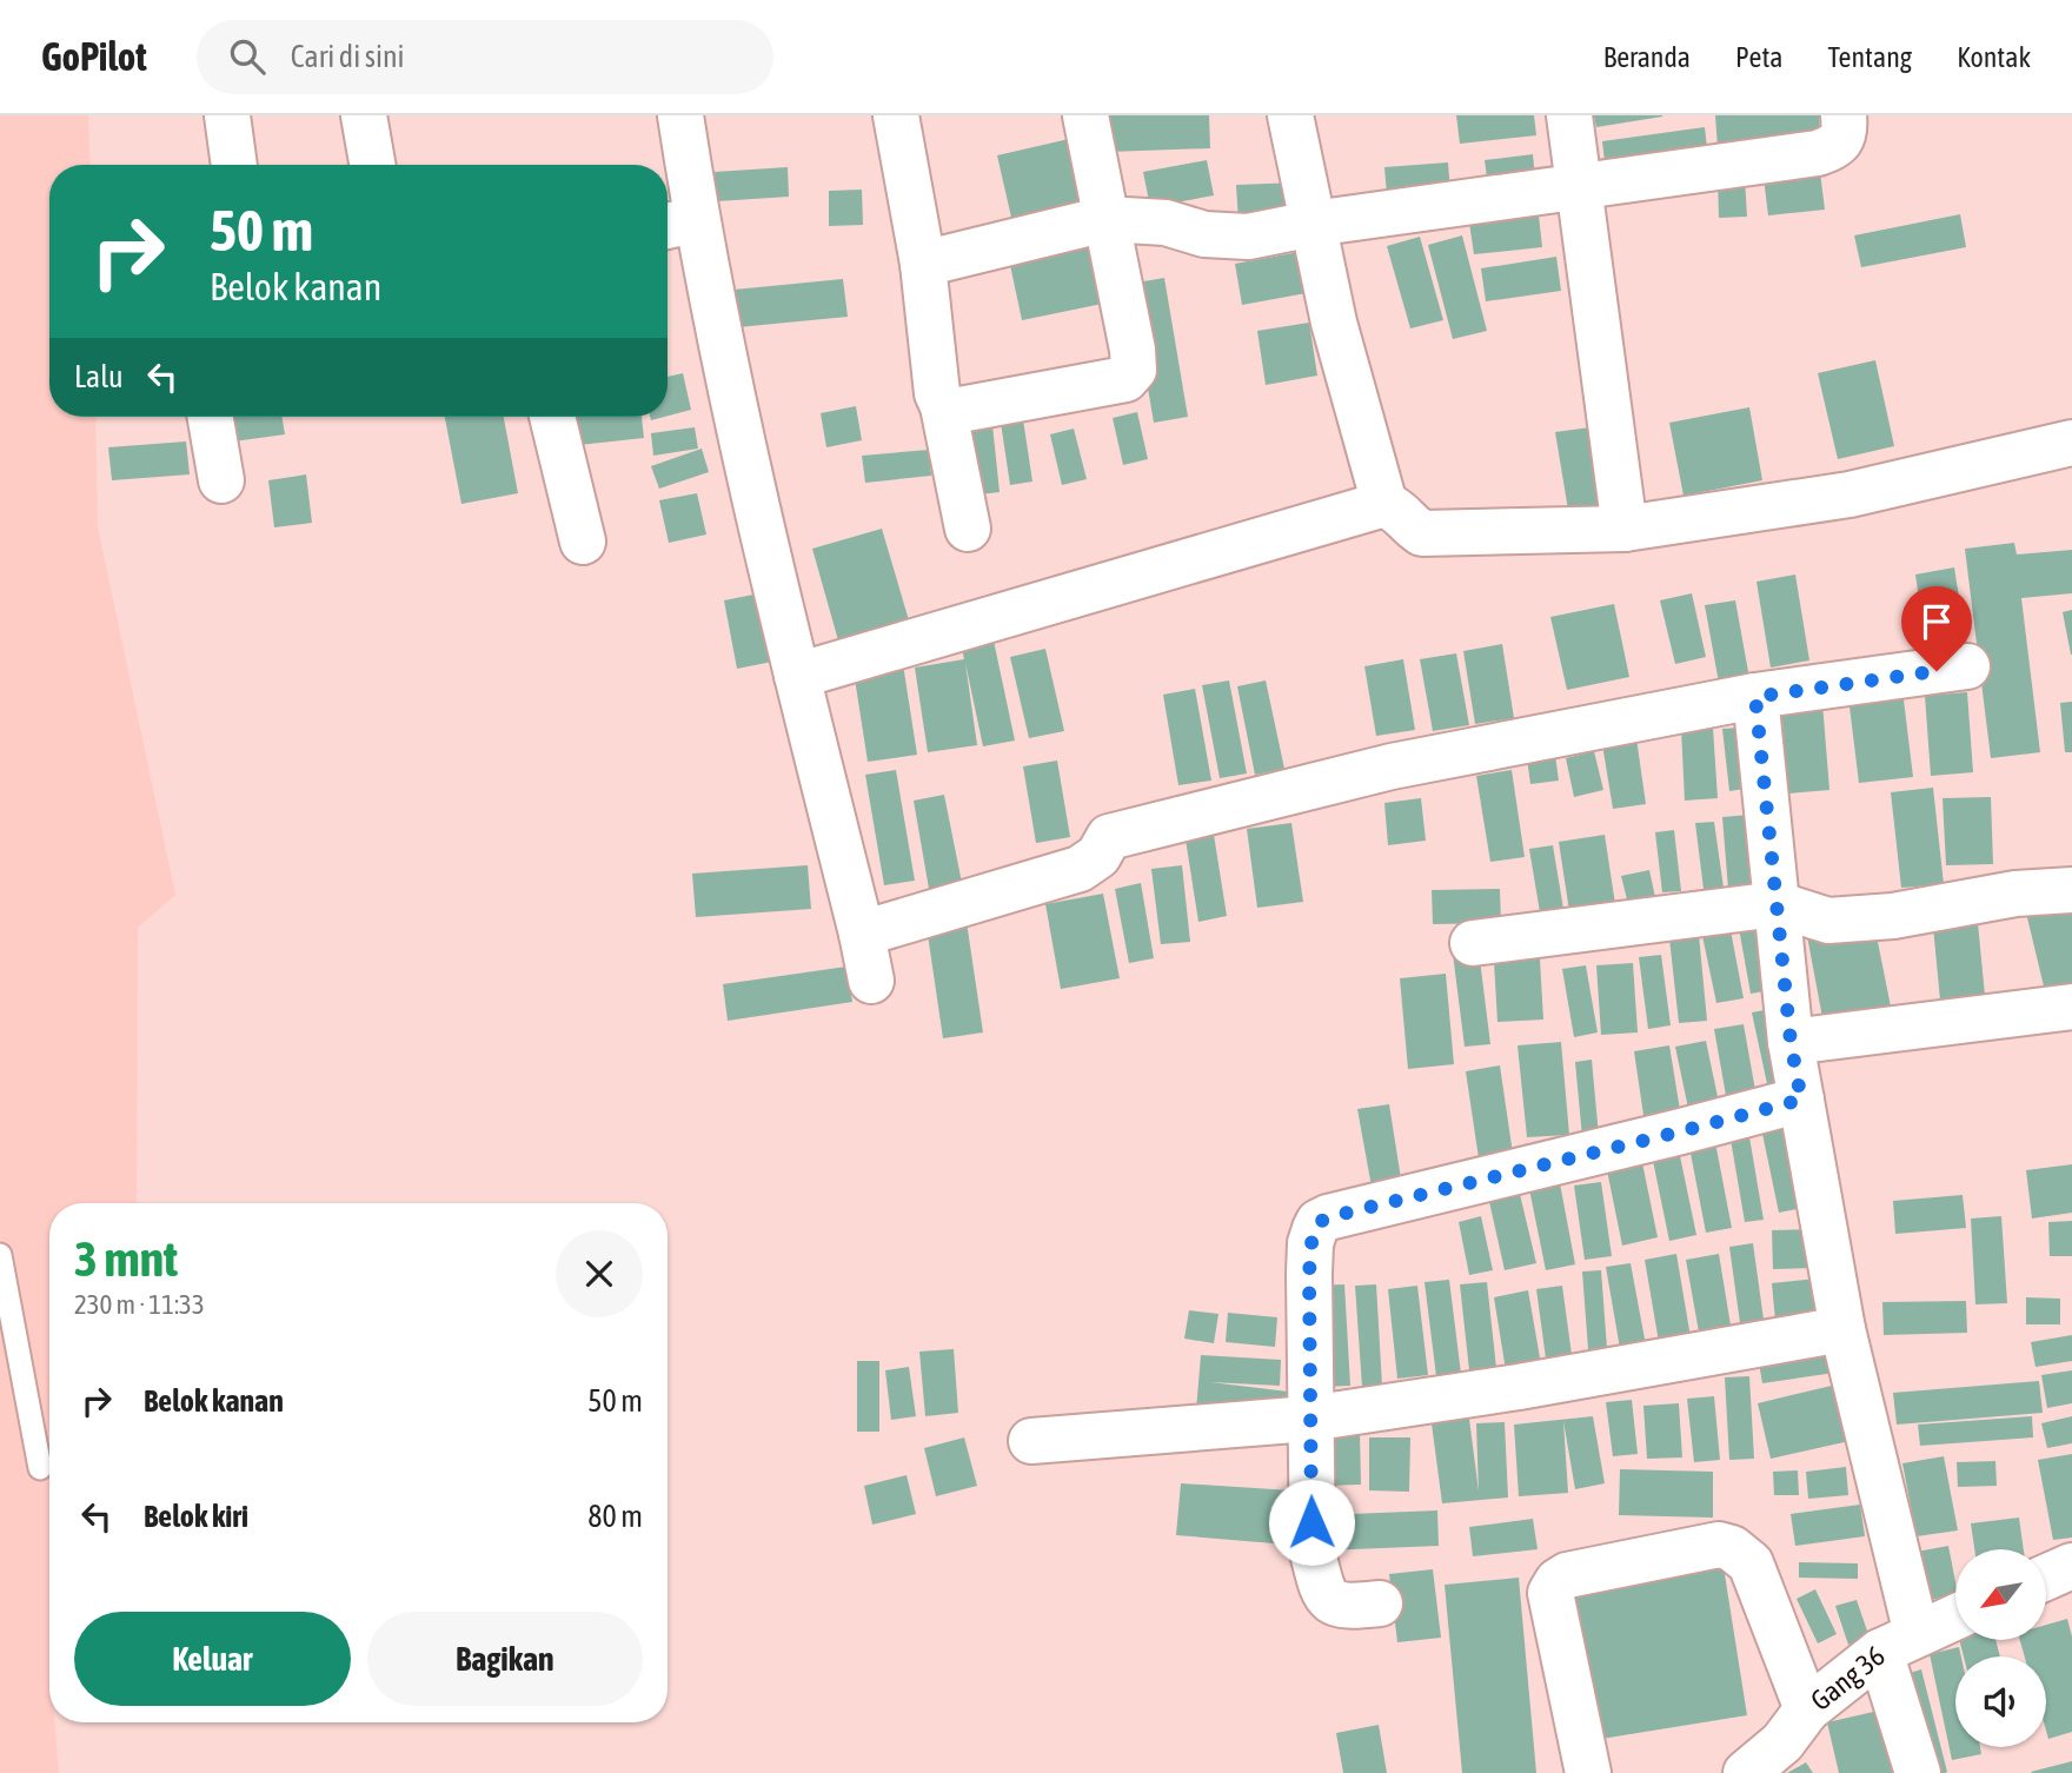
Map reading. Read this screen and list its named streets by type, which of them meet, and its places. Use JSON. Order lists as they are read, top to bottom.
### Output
{
  "streets": {
    "street": ["Gang 36"]
  },
  "north": "bottom left",
  "page": {
    "header": "GoPilot",
    "search": "Cari di sini",
    "nav": [
      "Beranda",
      "Peta",
      "Tentang",
      "Kontak"
    ],
    "turn": ["50 m", "Belok kanan"],
    "then": "Lalu",
    "heading": ["3 mnt", "230 m · 11:33"],
    "list": [
      {
        "name": "Belok kanan",
        "value": "50 m"
      },
      {
        "name": "Belok kiri",
        "value": "80 m"
      }
    ],
    "buttons": ["Keluar", "Bagikan"]
  }
}
